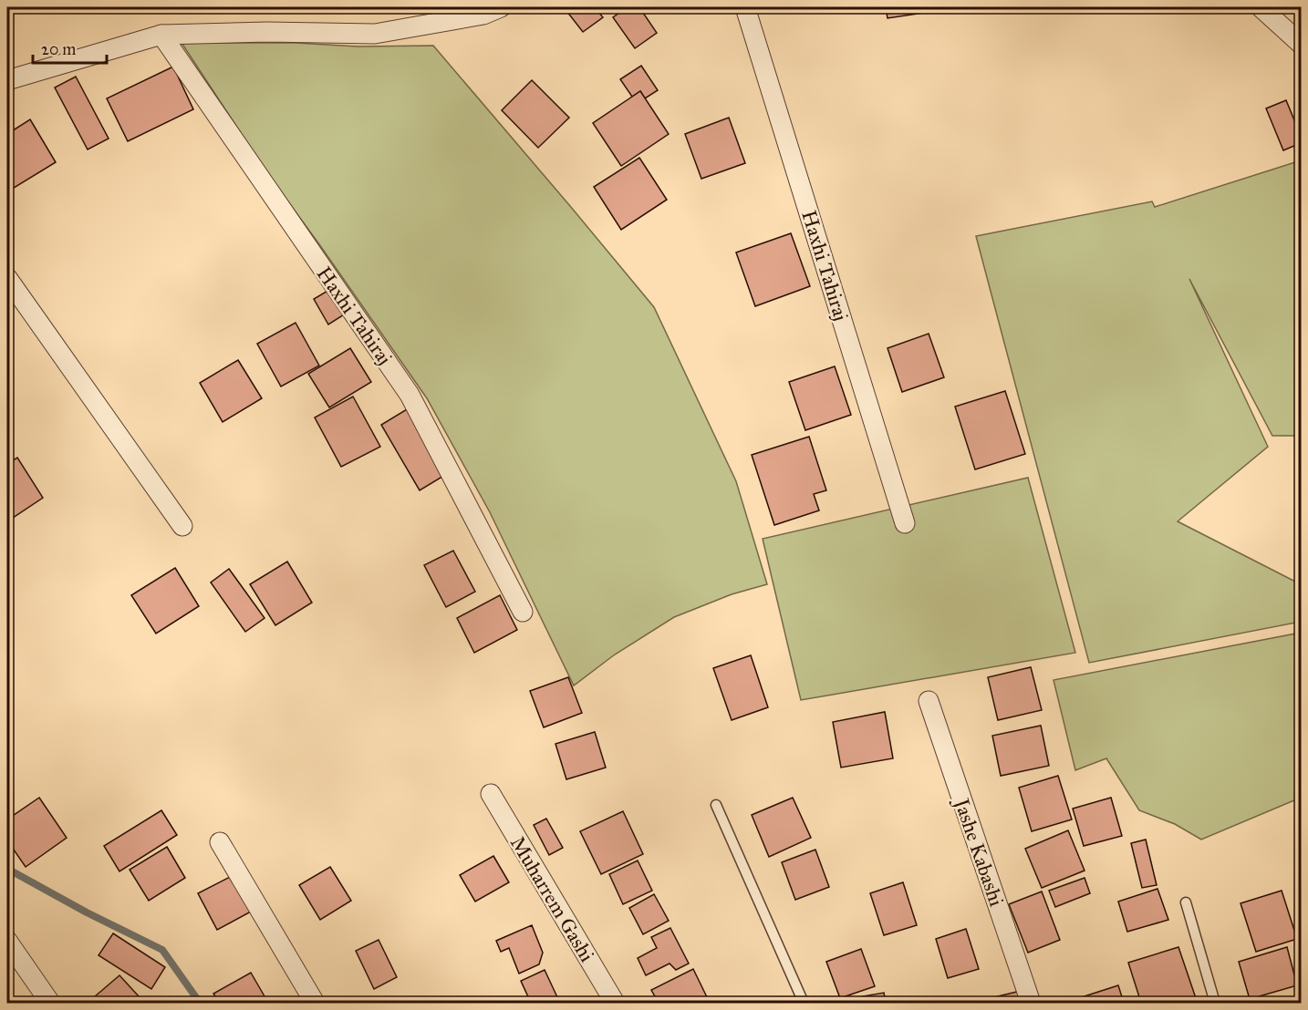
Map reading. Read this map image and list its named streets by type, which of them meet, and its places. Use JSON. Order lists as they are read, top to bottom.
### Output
{
  "streets": {
    "street": ["Haxhi Tahiraj", "Jashe Kabashi", "Muharrem Gashi"]
  },
  "scale_bar": "20 m"
}
